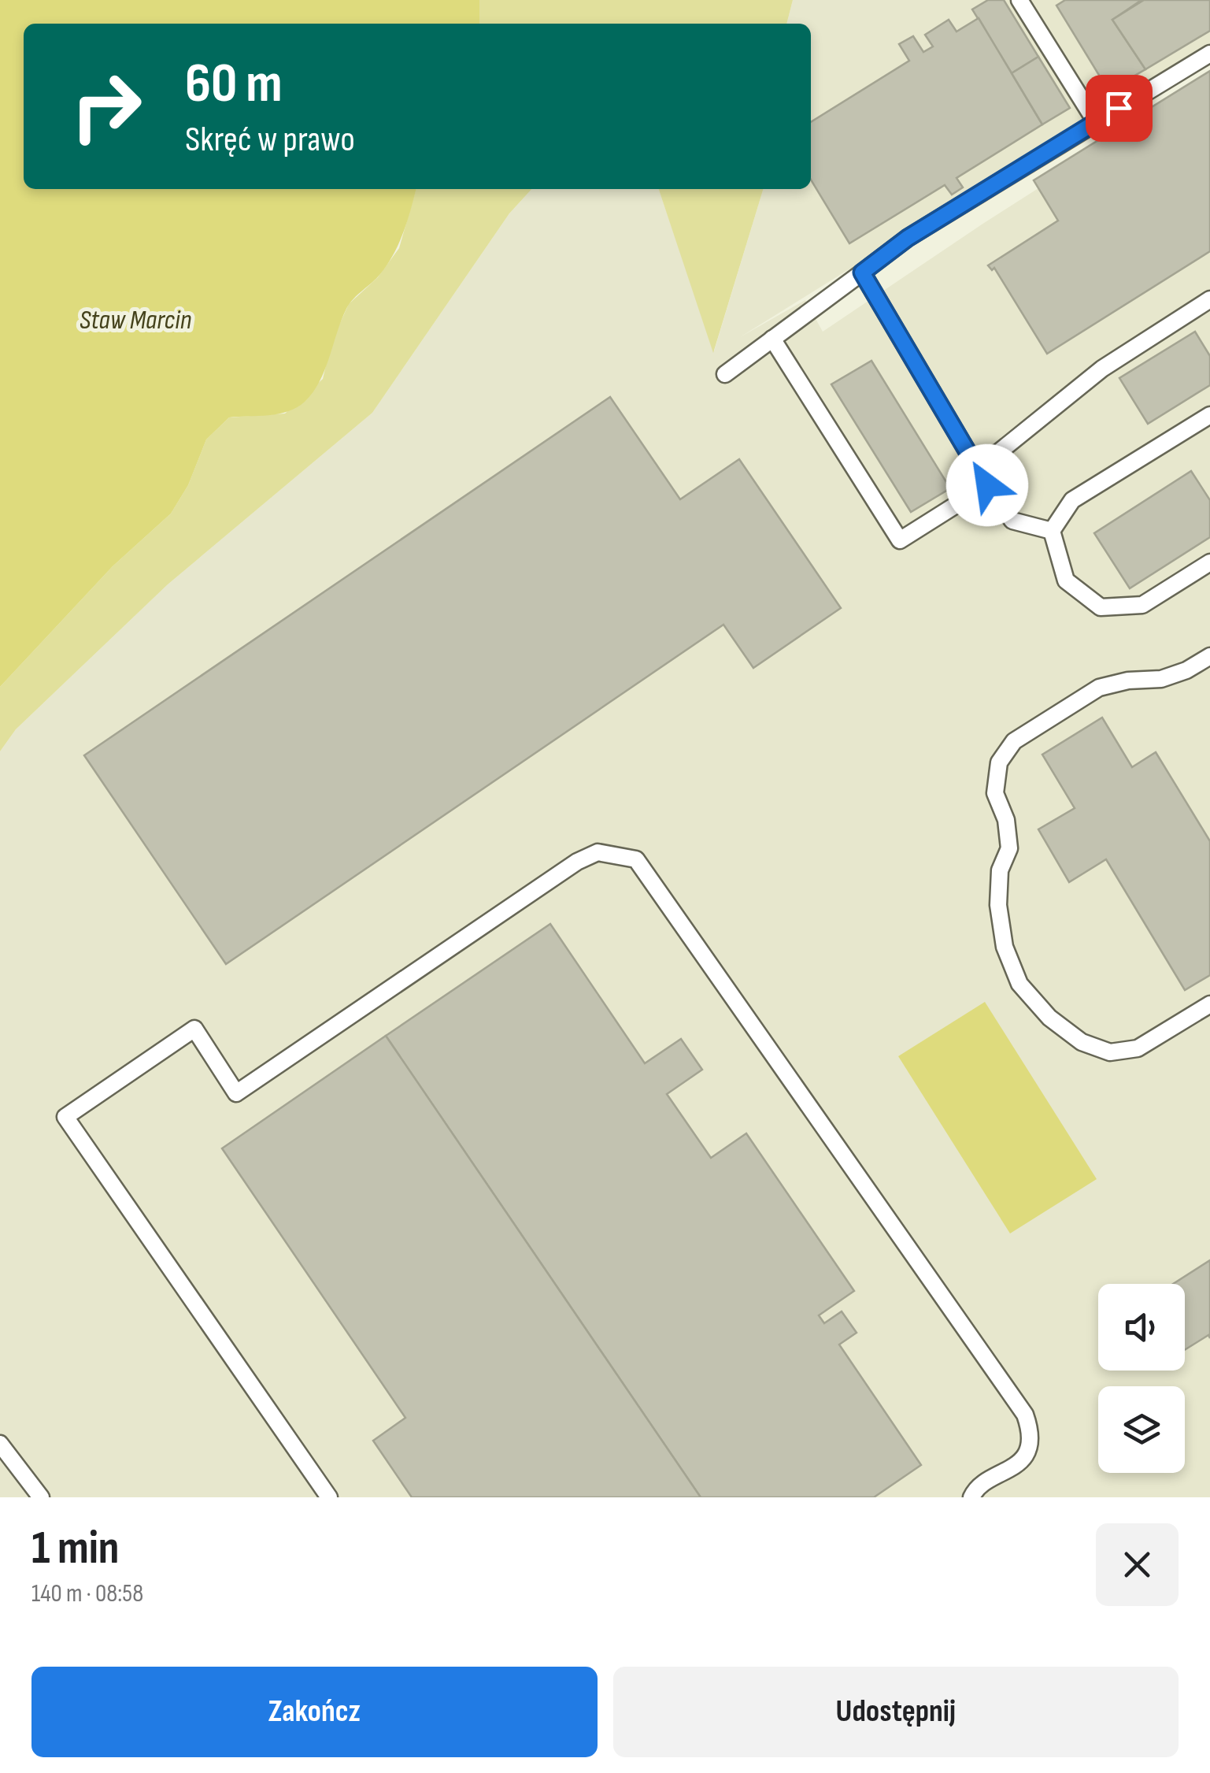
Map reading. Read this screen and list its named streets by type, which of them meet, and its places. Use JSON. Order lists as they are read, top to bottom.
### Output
{
  "water": ["Staw Marcin"],
  "page": {
    "turn": ["60 m", "Skręć w prawo"],
    "heading": ["1 min", "140 m · 08:58"],
    "buttons": ["Zakończ", "Udostępnij"]
  }
}
